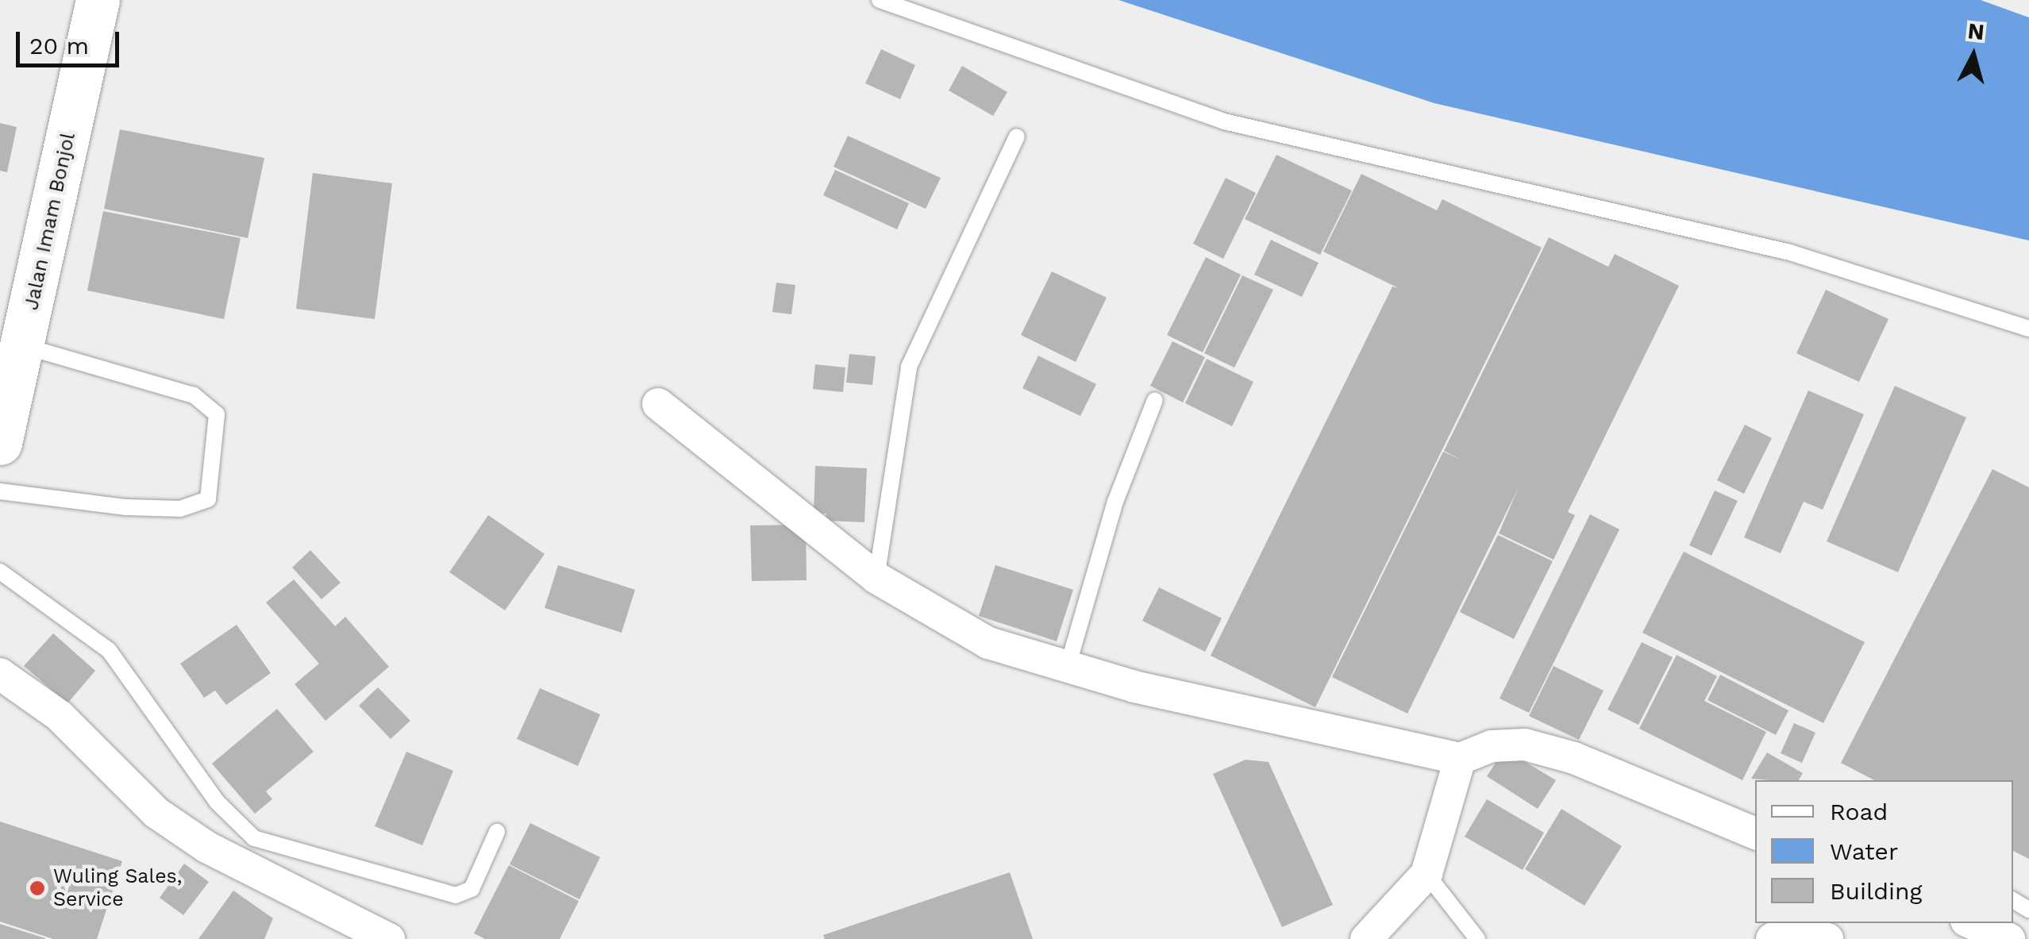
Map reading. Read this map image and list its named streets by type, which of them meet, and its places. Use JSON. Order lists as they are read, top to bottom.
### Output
{
  "streets": {
    "main road": ["Jalan Imam Bonjol"]
  },
  "places": ["Wuling Sales, Service"],
  "legend": ["Road", "Water", "Building"],
  "scale_bar": "20 m",
  "north": "top"
}
